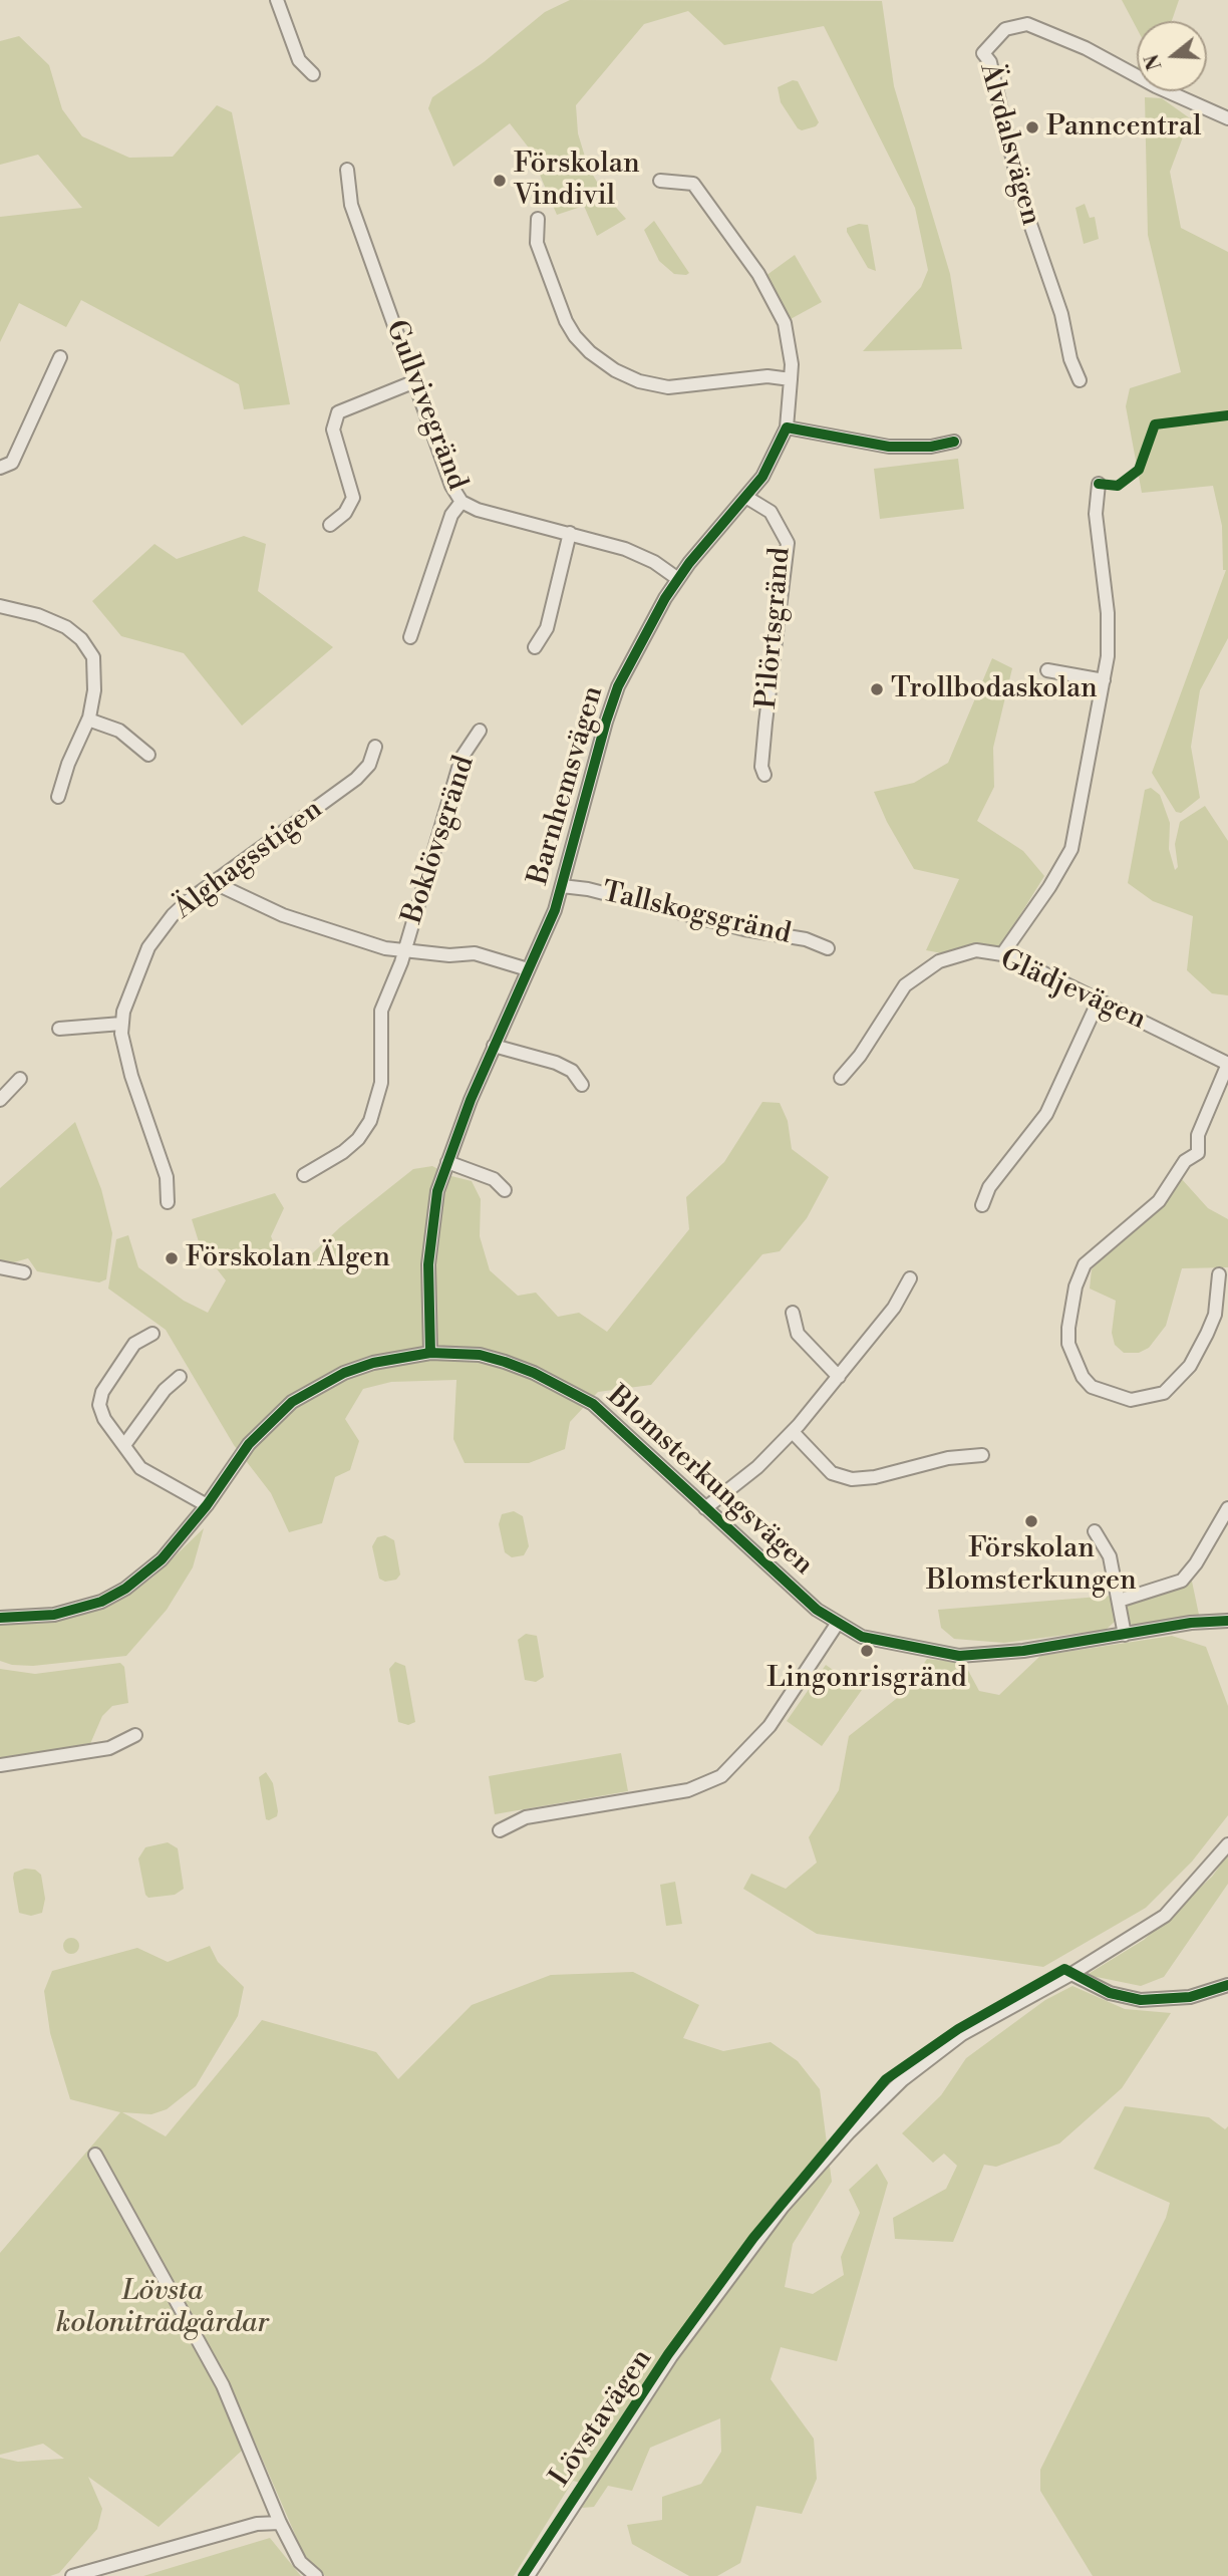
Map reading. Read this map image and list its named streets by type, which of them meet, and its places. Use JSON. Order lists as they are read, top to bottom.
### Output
{
  "streets": {
    "street": [
      "Älvdalsvägen",
      "Gullvivegränd",
      "Pilörtsgränd",
      "Barnhemsvägen",
      "Boklövsgränd",
      "Älghagsstigen",
      "Tallskogsgränd",
      "Glädjevägen",
      "Blomsterkungsvägen",
      "Lövstavägen"
    ]
  },
  "crossings": [
    ["Gullvivegränd", "Barnhemsvägen"],
    ["Pilörtsgränd", "Barnhemsvägen"],
    ["Barnhemsvägen", "Tallskogsgränd"],
    ["Barnhemsvägen", "Blomsterkungsvägen"]
  ],
  "parks": ["Lövsta koloniträdgårdar"],
  "places": [
    "Panncentral",
    "Förskolan Vindivil",
    "Trollbodaskolan",
    "Förskolan Älgen",
    "Förskolan Blomsterkungen",
    "Lingonrisgränd"
  ],
  "north": "left"
}
